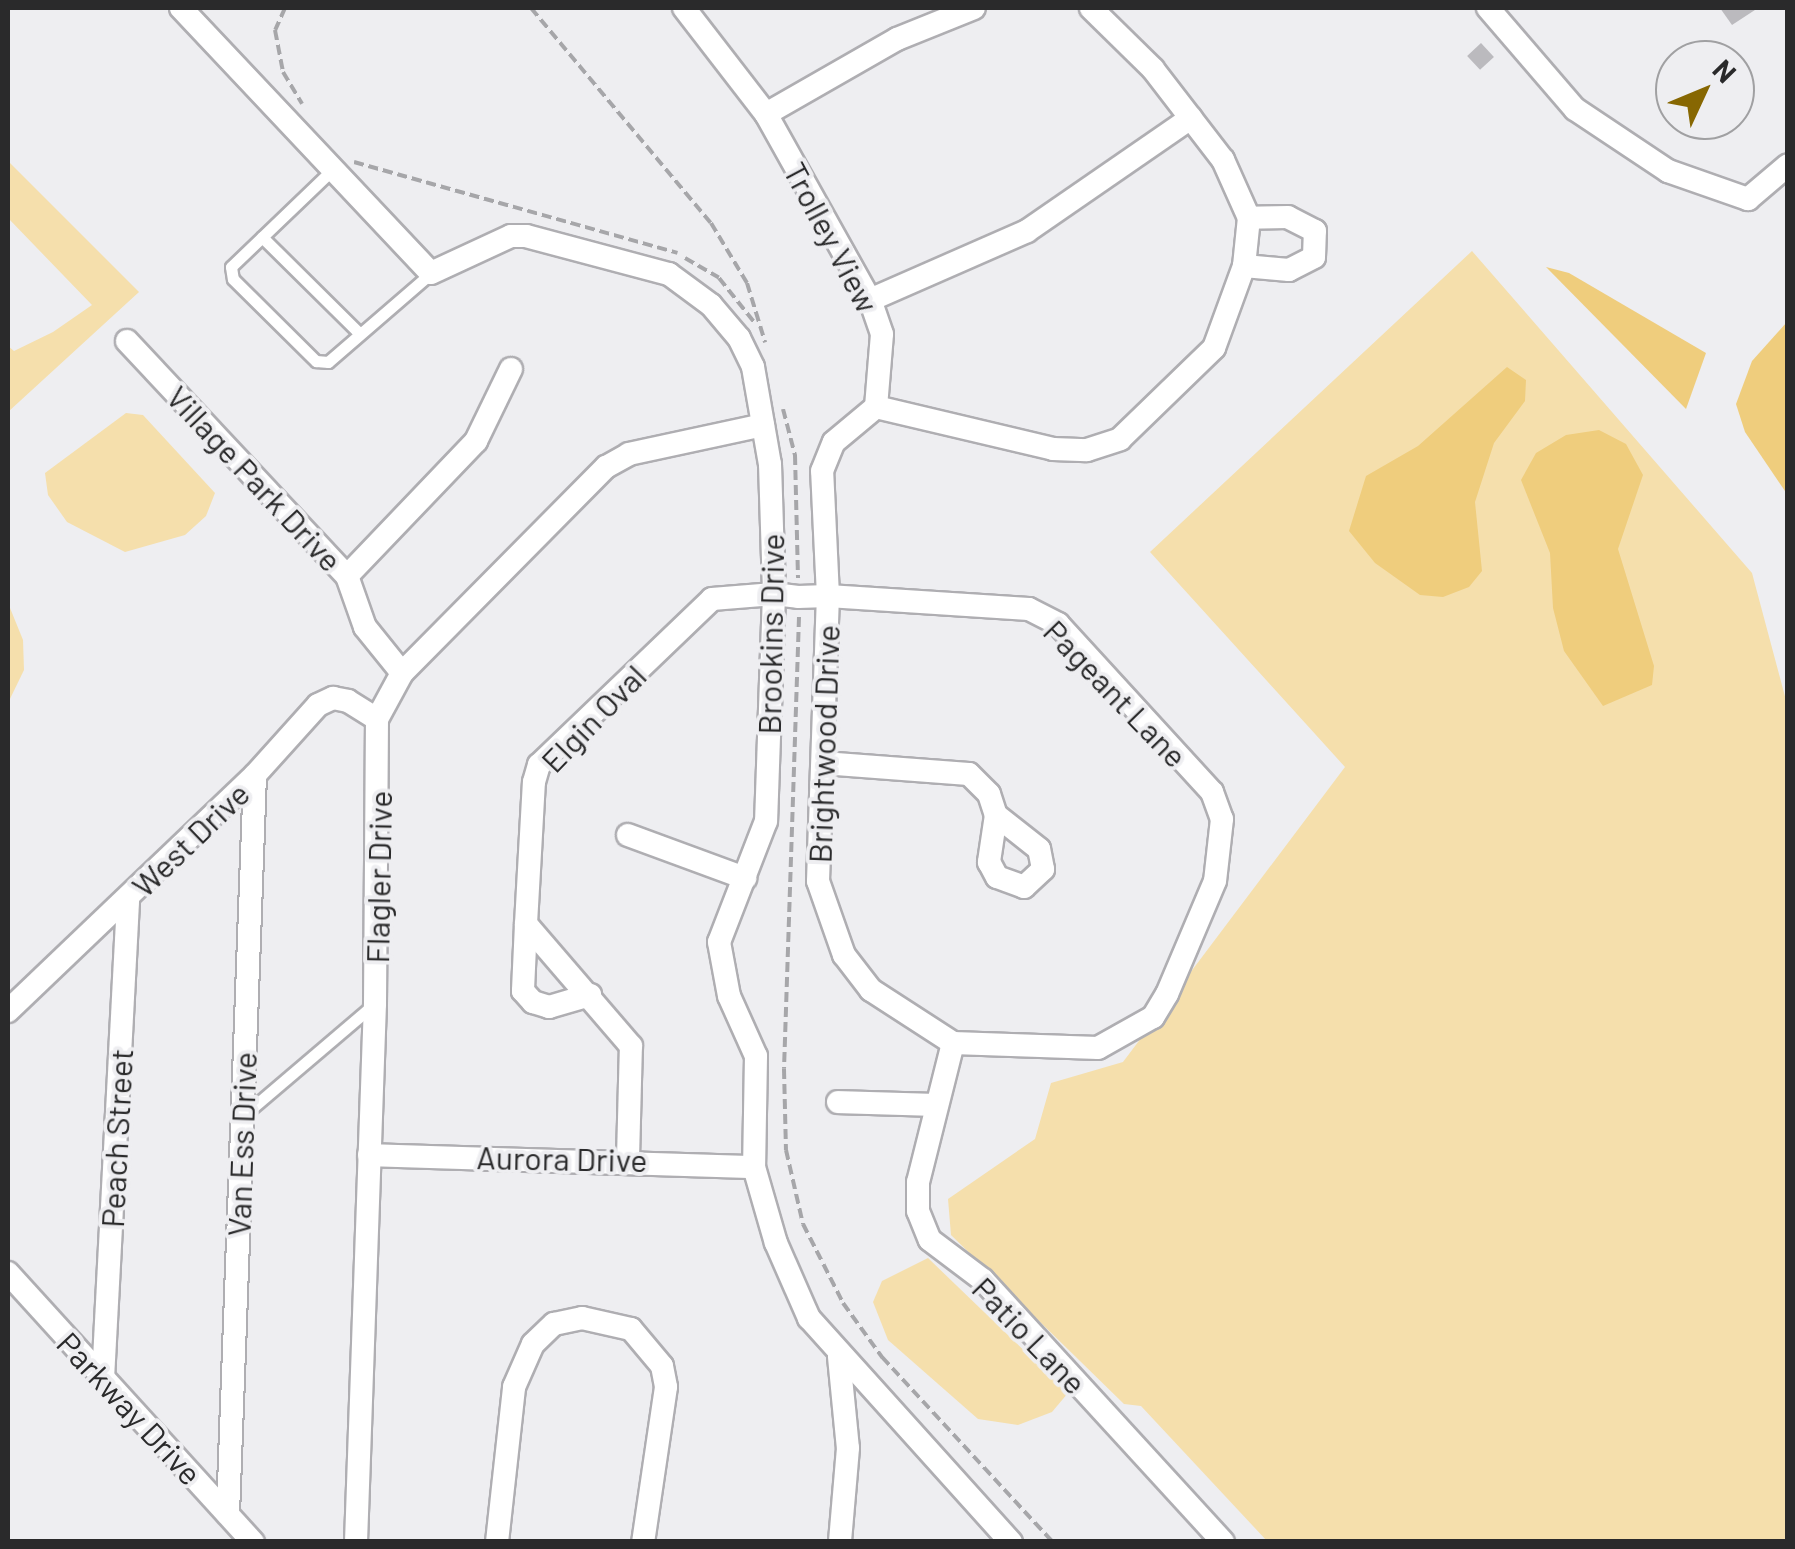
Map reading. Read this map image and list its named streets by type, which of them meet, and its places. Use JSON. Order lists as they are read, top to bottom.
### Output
{
  "streets": {
    "street": [
      "Trolley View",
      "Village Park Drive",
      "Brookins Drive",
      "Pageant Lane",
      "Elgin Oval",
      "Brightwood Drive",
      "West Drive",
      "Flagler Drive",
      "Peach Street",
      "Van Ess Drive",
      "Aurora Drive",
      "Patio Lane",
      "Parkway Drive"
    ]
  },
  "crossings": [
    ["Village Park Drive", "Flagler Drive"],
    ["Brookins Drive", "Pageant Lane"],
    ["Brookins Drive", "Elgin Oval"],
    ["Brookins Drive", "Flagler Drive"],
    ["Brookins Drive", "Aurora Drive"],
    ["Pageant Lane", "Elgin Oval"],
    ["Pageant Lane", "Brightwood Drive"],
    ["Pageant Lane", "Patio Lane"],
    ["Brightwood Drive", "Patio Lane"],
    ["West Drive", "Flagler Drive"],
    ["West Drive", "Peach Street"],
    ["West Drive", "Van Ess Drive"],
    ["Flagler Drive", "Aurora Drive"],
    ["Peach Street", "Parkway Drive"],
    ["Van Ess Drive", "Parkway Drive"]
  ],
  "north": "top right"
}
